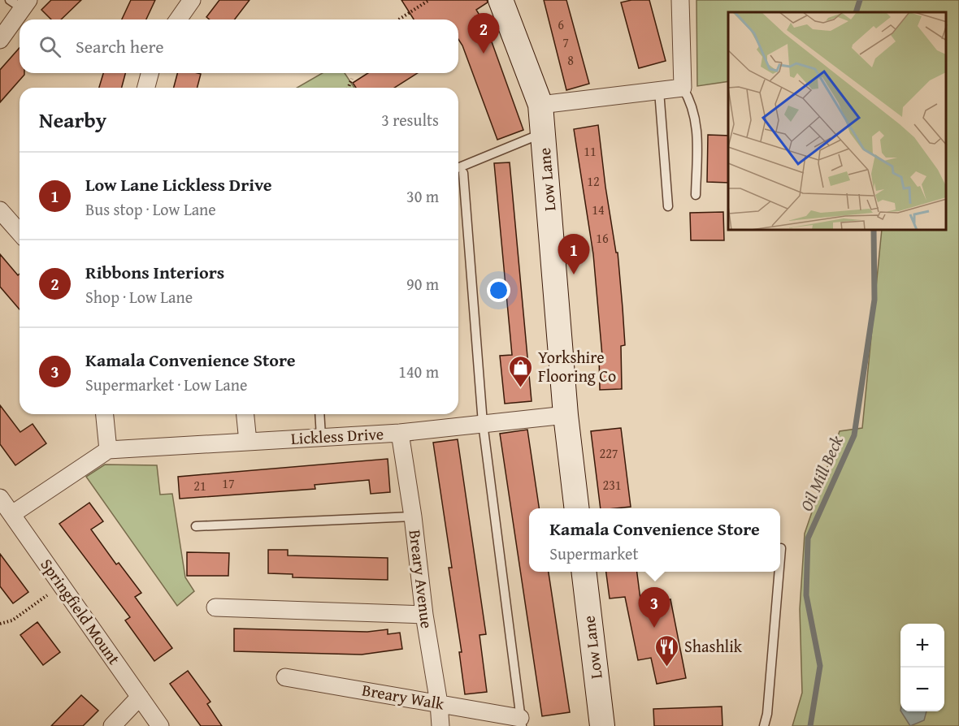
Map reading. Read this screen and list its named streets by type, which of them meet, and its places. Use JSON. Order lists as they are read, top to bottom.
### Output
{
  "streets": {
    "street": [
      "Low Lane",
      "Lickless Drive",
      "Breary Avenue",
      "Springfield Mount",
      "Breary Walk"
    ]
  },
  "crossings": [
    ["Low Lane", "Lickless Drive"],
    ["Lickless Drive", "Breary Avenue"],
    ["Breary Avenue", "Breary Walk"]
  ],
  "water": ["Oil Mill Beck"],
  "places": {
    "shop": ["Yorkshire Flooring Co"],
    "restaurant": ["Shashlik"]
  },
  "house_numbers": [
    "6",
    "7",
    "8",
    "11",
    "12",
    "14",
    "16",
    "227",
    "17",
    "231",
    "21"
  ],
  "page": {
    "pins": ["2", "1", "3"],
    "search": "Search here",
    "heading": ["Nearby", "3 results"],
    "list": [
      {
        "mark": "1",
        "name": "Low Lane Lickless Drive",
        "note": "Bus stop · Low Lane",
        "value": "30 m"
      },
      {
        "mark": "2",
        "name": "Ribbons Interiors",
        "note": "Shop · Low Lane",
        "value": "90 m"
      },
      {
        "mark": "3",
        "name": "Kamala Convenience Store",
        "note": "Supermarket · Low Lane",
        "value": "140 m"
      }
    ],
    "popup": ["Kamala Convenience Store", "Supermarket"],
    "map_buttons": ["+", "−"]
  }
}
